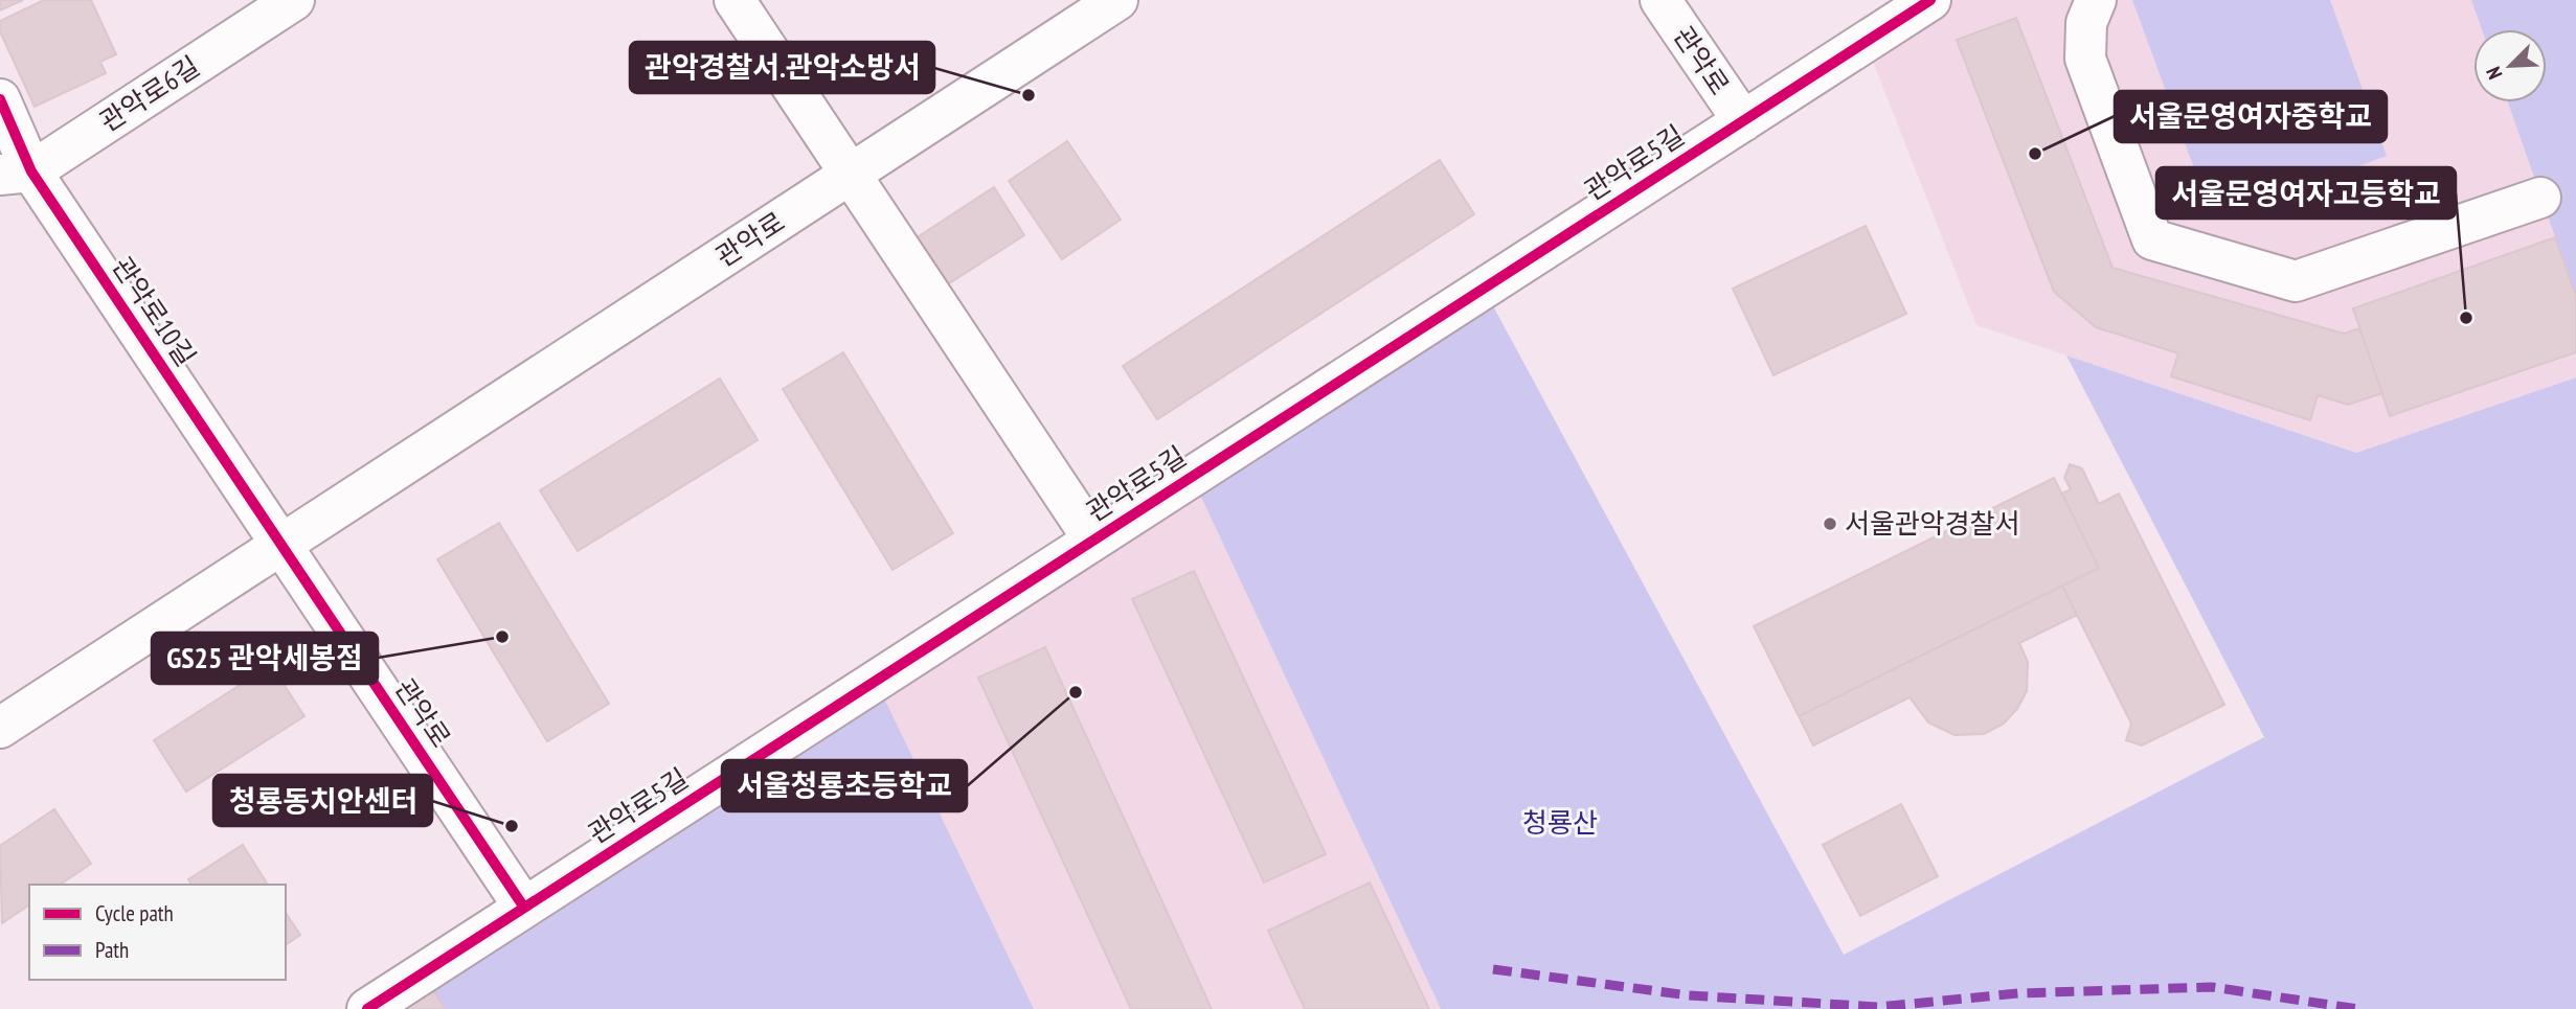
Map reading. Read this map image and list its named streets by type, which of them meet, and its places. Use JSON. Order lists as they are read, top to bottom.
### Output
{
  "streets": {
    "street": [
      "관악로",
      "관악로6길",
      "관악로5길",
      "관악로10길"
    ]
  },
  "crossings": [
    ["관악로", "관악로5길"],
    ["관악로", "관악로10길"],
    ["관악로6길", "관악로10길"]
  ],
  "parks": ["청룡산"],
  "places": [
    "관악경찰서.관악소방서",
    "서울문영여자중학교",
    "서울문영여자고등학교",
    "서울관악경찰서",
    "GS25 관악세봉점",
    "서울청룡초등학교",
    "청룡동치안센터"
  ],
  "legend": ["Cycle path", "Path"],
  "north": "bottom left"
}
